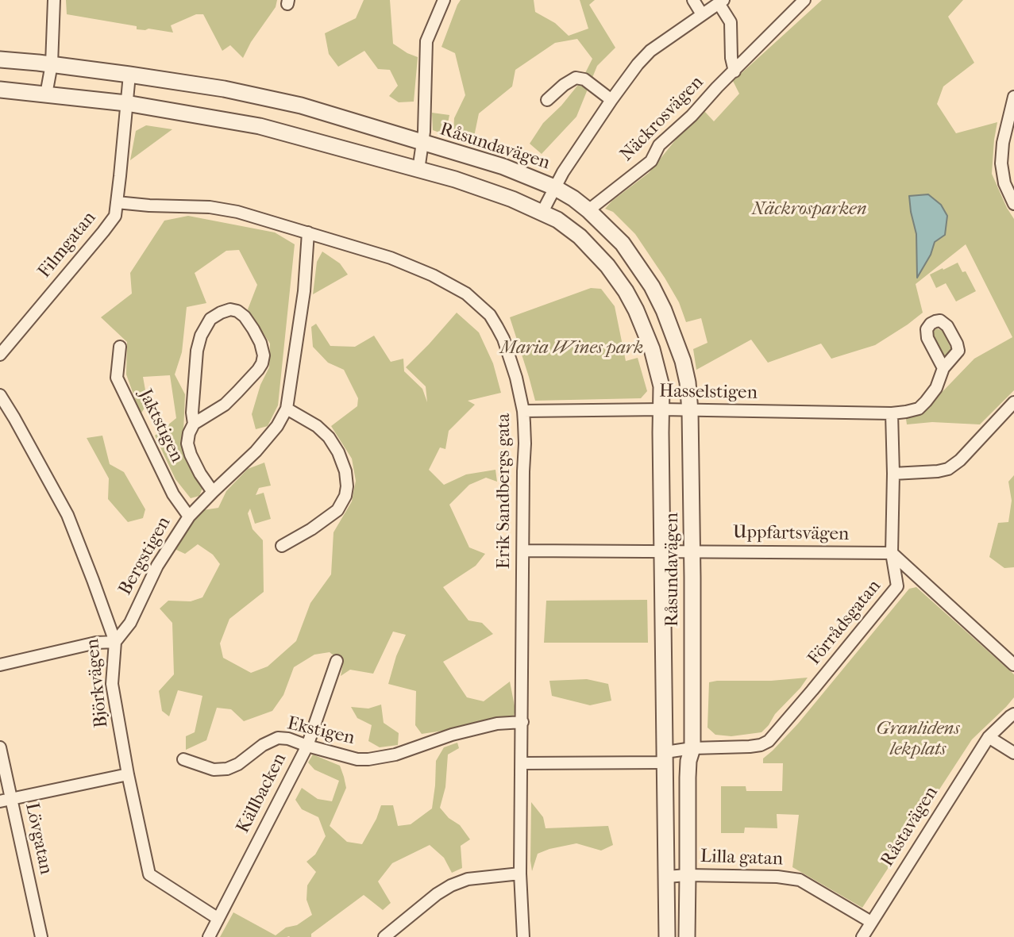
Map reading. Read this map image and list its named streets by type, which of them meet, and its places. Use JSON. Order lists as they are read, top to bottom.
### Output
{
  "streets": {
    "street": [
      "Näckrosvägen",
      "Råsundavägen",
      "Filmgatan",
      "Hasselstigen",
      "Jaktstigen",
      "Erik Sandbergs gata",
      "Uppfartsvägen",
      "Bergstigen",
      "Förrådsgatan",
      "Björkvägen",
      "Ekstigen",
      "Källbacken",
      "Råstavägen",
      "Lövgatan",
      "Lilla gatan"
    ]
  },
  "crossings": [
    ["Näckrosvägen", "Råsundavägen"],
    ["Råsundavägen", "Filmgatan"],
    ["Råsundavägen", "Hasselstigen"],
    ["Råsundavägen", "Uppfartsvägen"],
    ["Råsundavägen", "Förrådsgatan"],
    ["Råsundavägen", "Lilla gatan"],
    ["Filmgatan", "Erik Sandbergs gata"],
    ["Hasselstigen", "Erik Sandbergs gata"],
    ["Hasselstigen", "Förrådsgatan"],
    ["Jaktstigen", "Bergstigen"],
    ["Erik Sandbergs gata", "Uppfartsvägen"],
    ["Erik Sandbergs gata", "Bergstigen"],
    ["Erik Sandbergs gata", "Förrådsgatan"],
    ["Erik Sandbergs gata", "Ekstigen"],
    ["Uppfartsvägen", "Förrådsgatan"],
    ["Bergstigen", "Björkvägen"],
    ["Björkvägen", "Källbacken"],
    ["Ekstigen", "Källbacken"],
    ["Råstavägen", "Lilla gatan"]
  ],
  "parks": ["Näckrosparken", "Maria Wines park", "Granlidens lekplats"]
}
